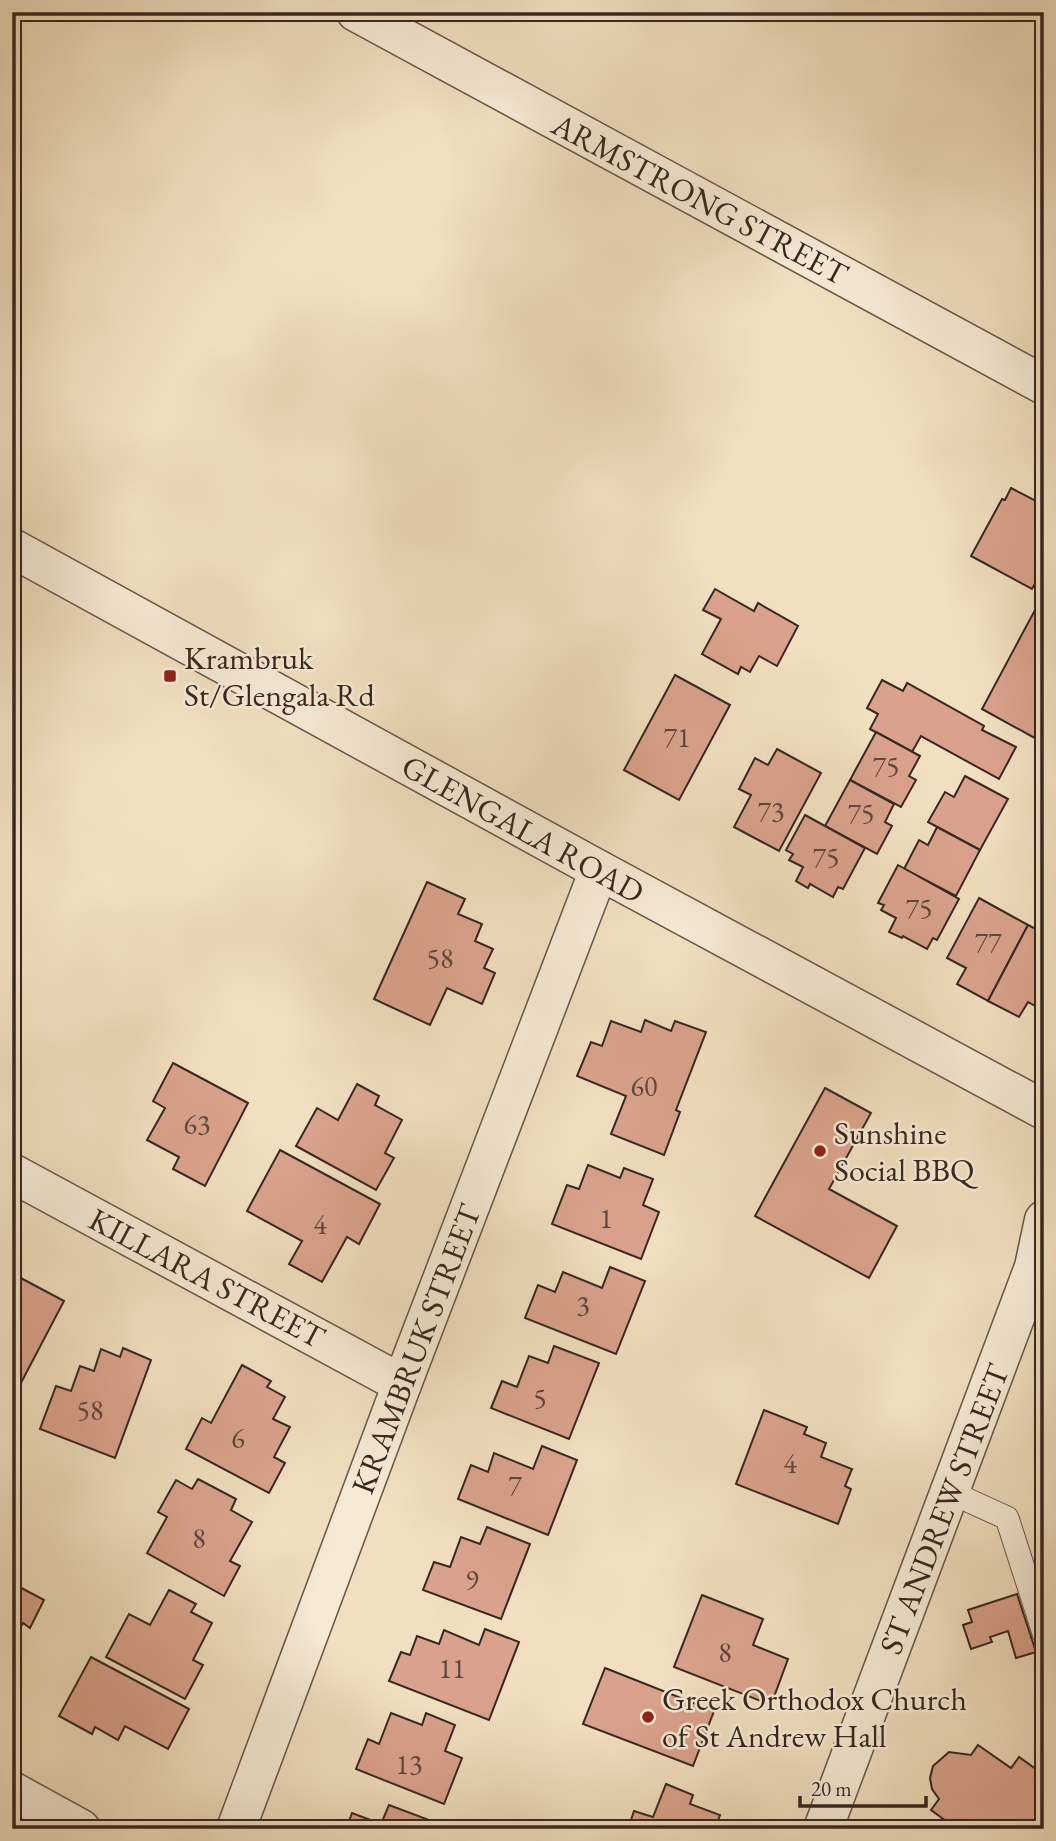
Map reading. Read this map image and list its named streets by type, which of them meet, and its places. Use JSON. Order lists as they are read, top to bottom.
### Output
{
  "streets": {
    "street": [
      "ARMSTRONG STREET",
      "GLENGALA ROAD",
      "KILLARA STREET",
      "KRAMBRUK STREET",
      "ST ANDREW STREET"
    ]
  },
  "crossings": [
    ["GLENGALA ROAD", "KRAMBRUK STREET"],
    ["KILLARA STREET", "KRAMBRUK STREET"]
  ],
  "places": {
    "transit": ["Krambruk St/Glengala Rd"],
    "other": ["Sunshine Social BBQ", "Greek Orthodox Church of St Andrew Hall"]
  },
  "house_numbers": [
    "71",
    "75",
    "73",
    "75",
    "75",
    "75",
    "77",
    "58",
    "60",
    "63",
    "1",
    "4",
    "3",
    "5",
    "58",
    "6",
    "4",
    "7",
    "8",
    "9",
    "8",
    "11",
    "13"
  ],
  "scale_bar": "20 m"
}
